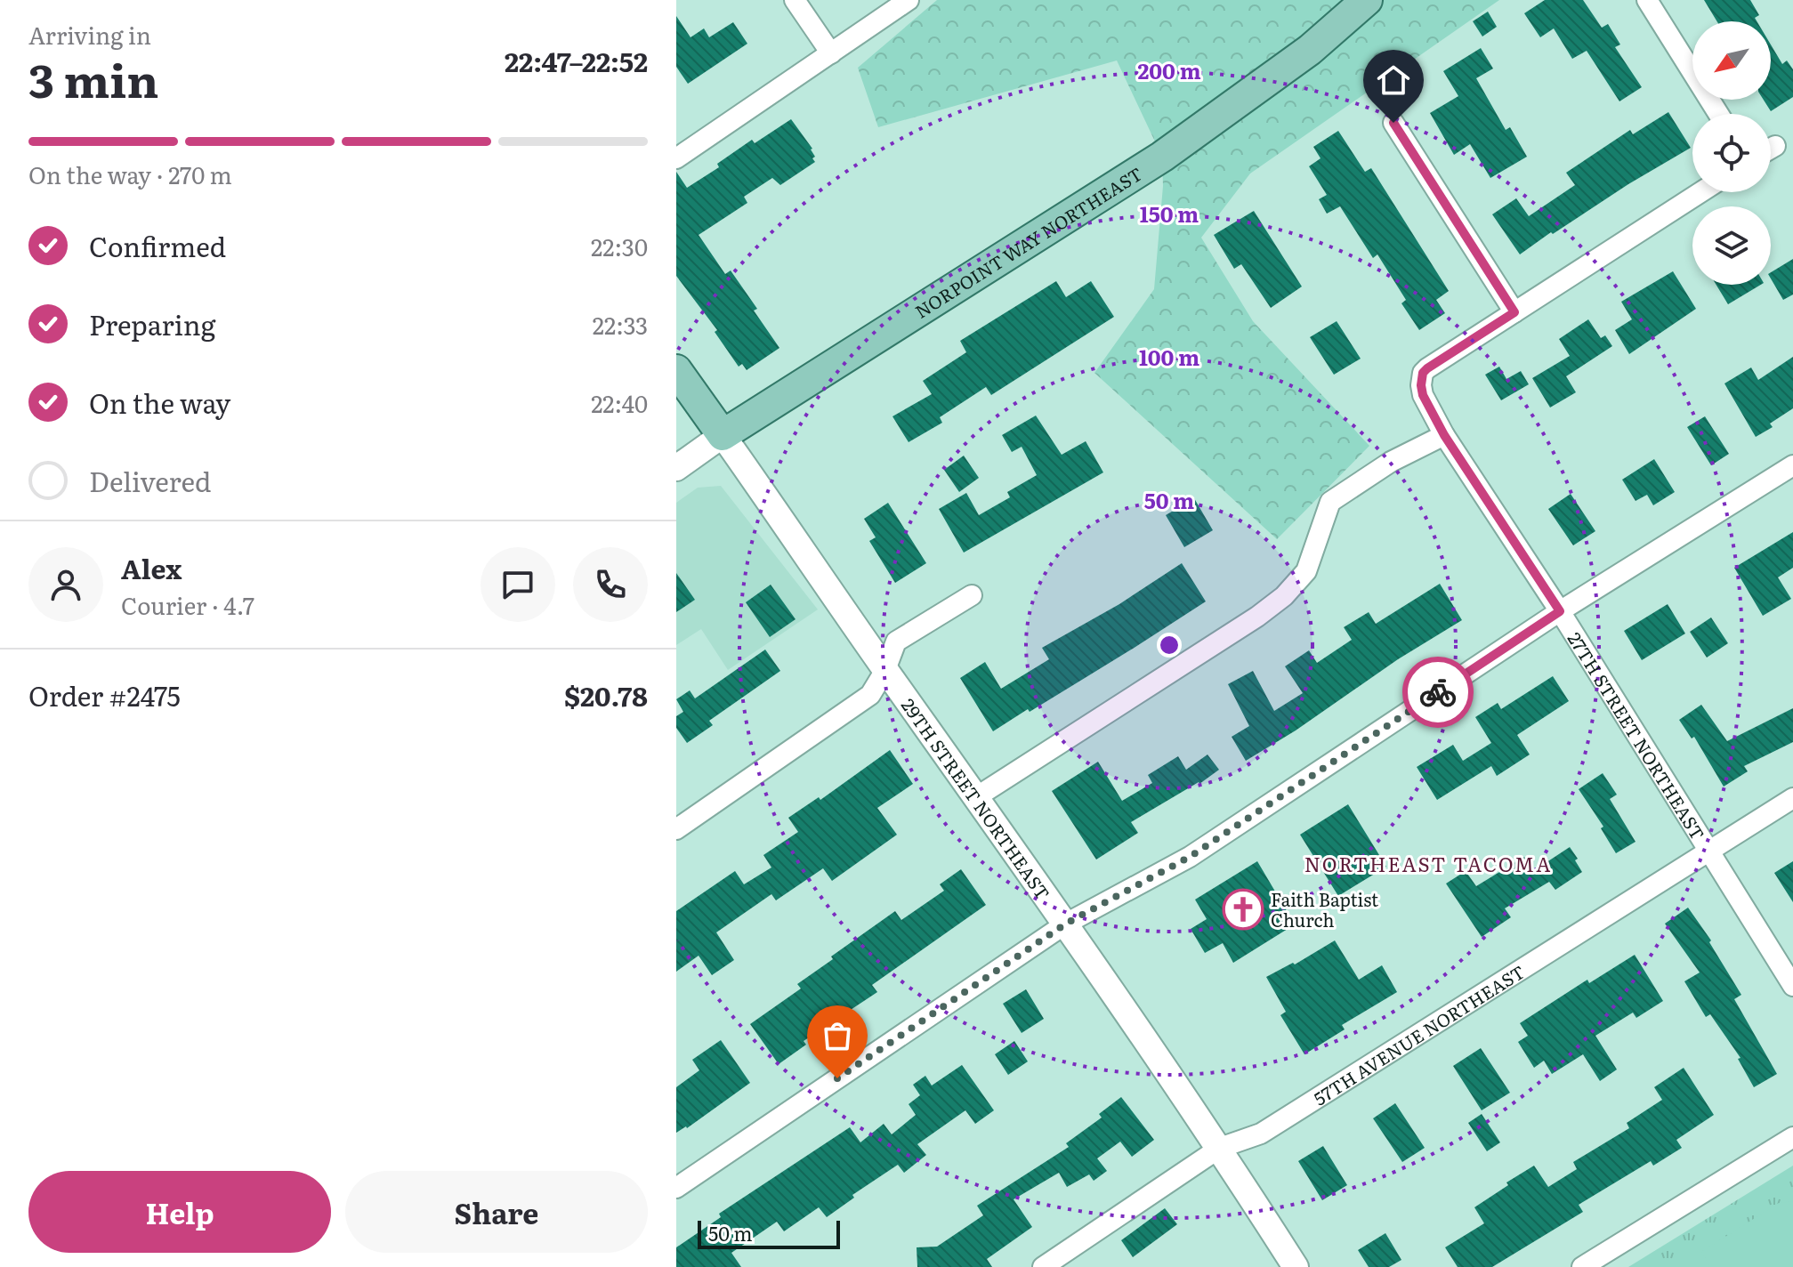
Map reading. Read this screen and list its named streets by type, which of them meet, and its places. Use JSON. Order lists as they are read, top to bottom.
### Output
{
  "streets": {
    "main road": ["NORPOINT WAY NORTHEAST", "29TH STREET NORTHEAST"],
    "street": ["27TH STREET NORTHEAST", "57TH AVENUE NORTHEAST"]
  },
  "crossings": [
    ["NORPOINT WAY NORTHEAST", "29TH STREET NORTHEAST"],
    ["27TH STREET NORTHEAST", "57TH AVENUE NORTHEAST"],
    ["29TH STREET NORTHEAST", "57TH AVENUE NORTHEAST"]
  ],
  "districts": ["NORTHEAST TACOMA"],
  "places": {
    "church": ["Faith Baptist Church"]
  },
  "scale_bar": "50 m",
  "north": "bottom left",
  "page": {
    "heading": ["3 min", "Arriving in", "22:47–22:52"],
    "panel": [
      "Alex",
      "Courier · 4.7",
      "Order #2475",
      "$20.78"
    ],
    "bar": "On the way · 270 m",
    "list": [
      ["Confirmed", "22:30"],
      ["Preparing", "22:33"],
      ["On the way", "22:40"],
      "Delivered"
    ],
    "buttons": ["Help", "Share"],
    "scale": "50 m"
  },
  "rings": [
    "200 m",
    "150 m",
    "100 m",
    "50 m"
  ]
}
